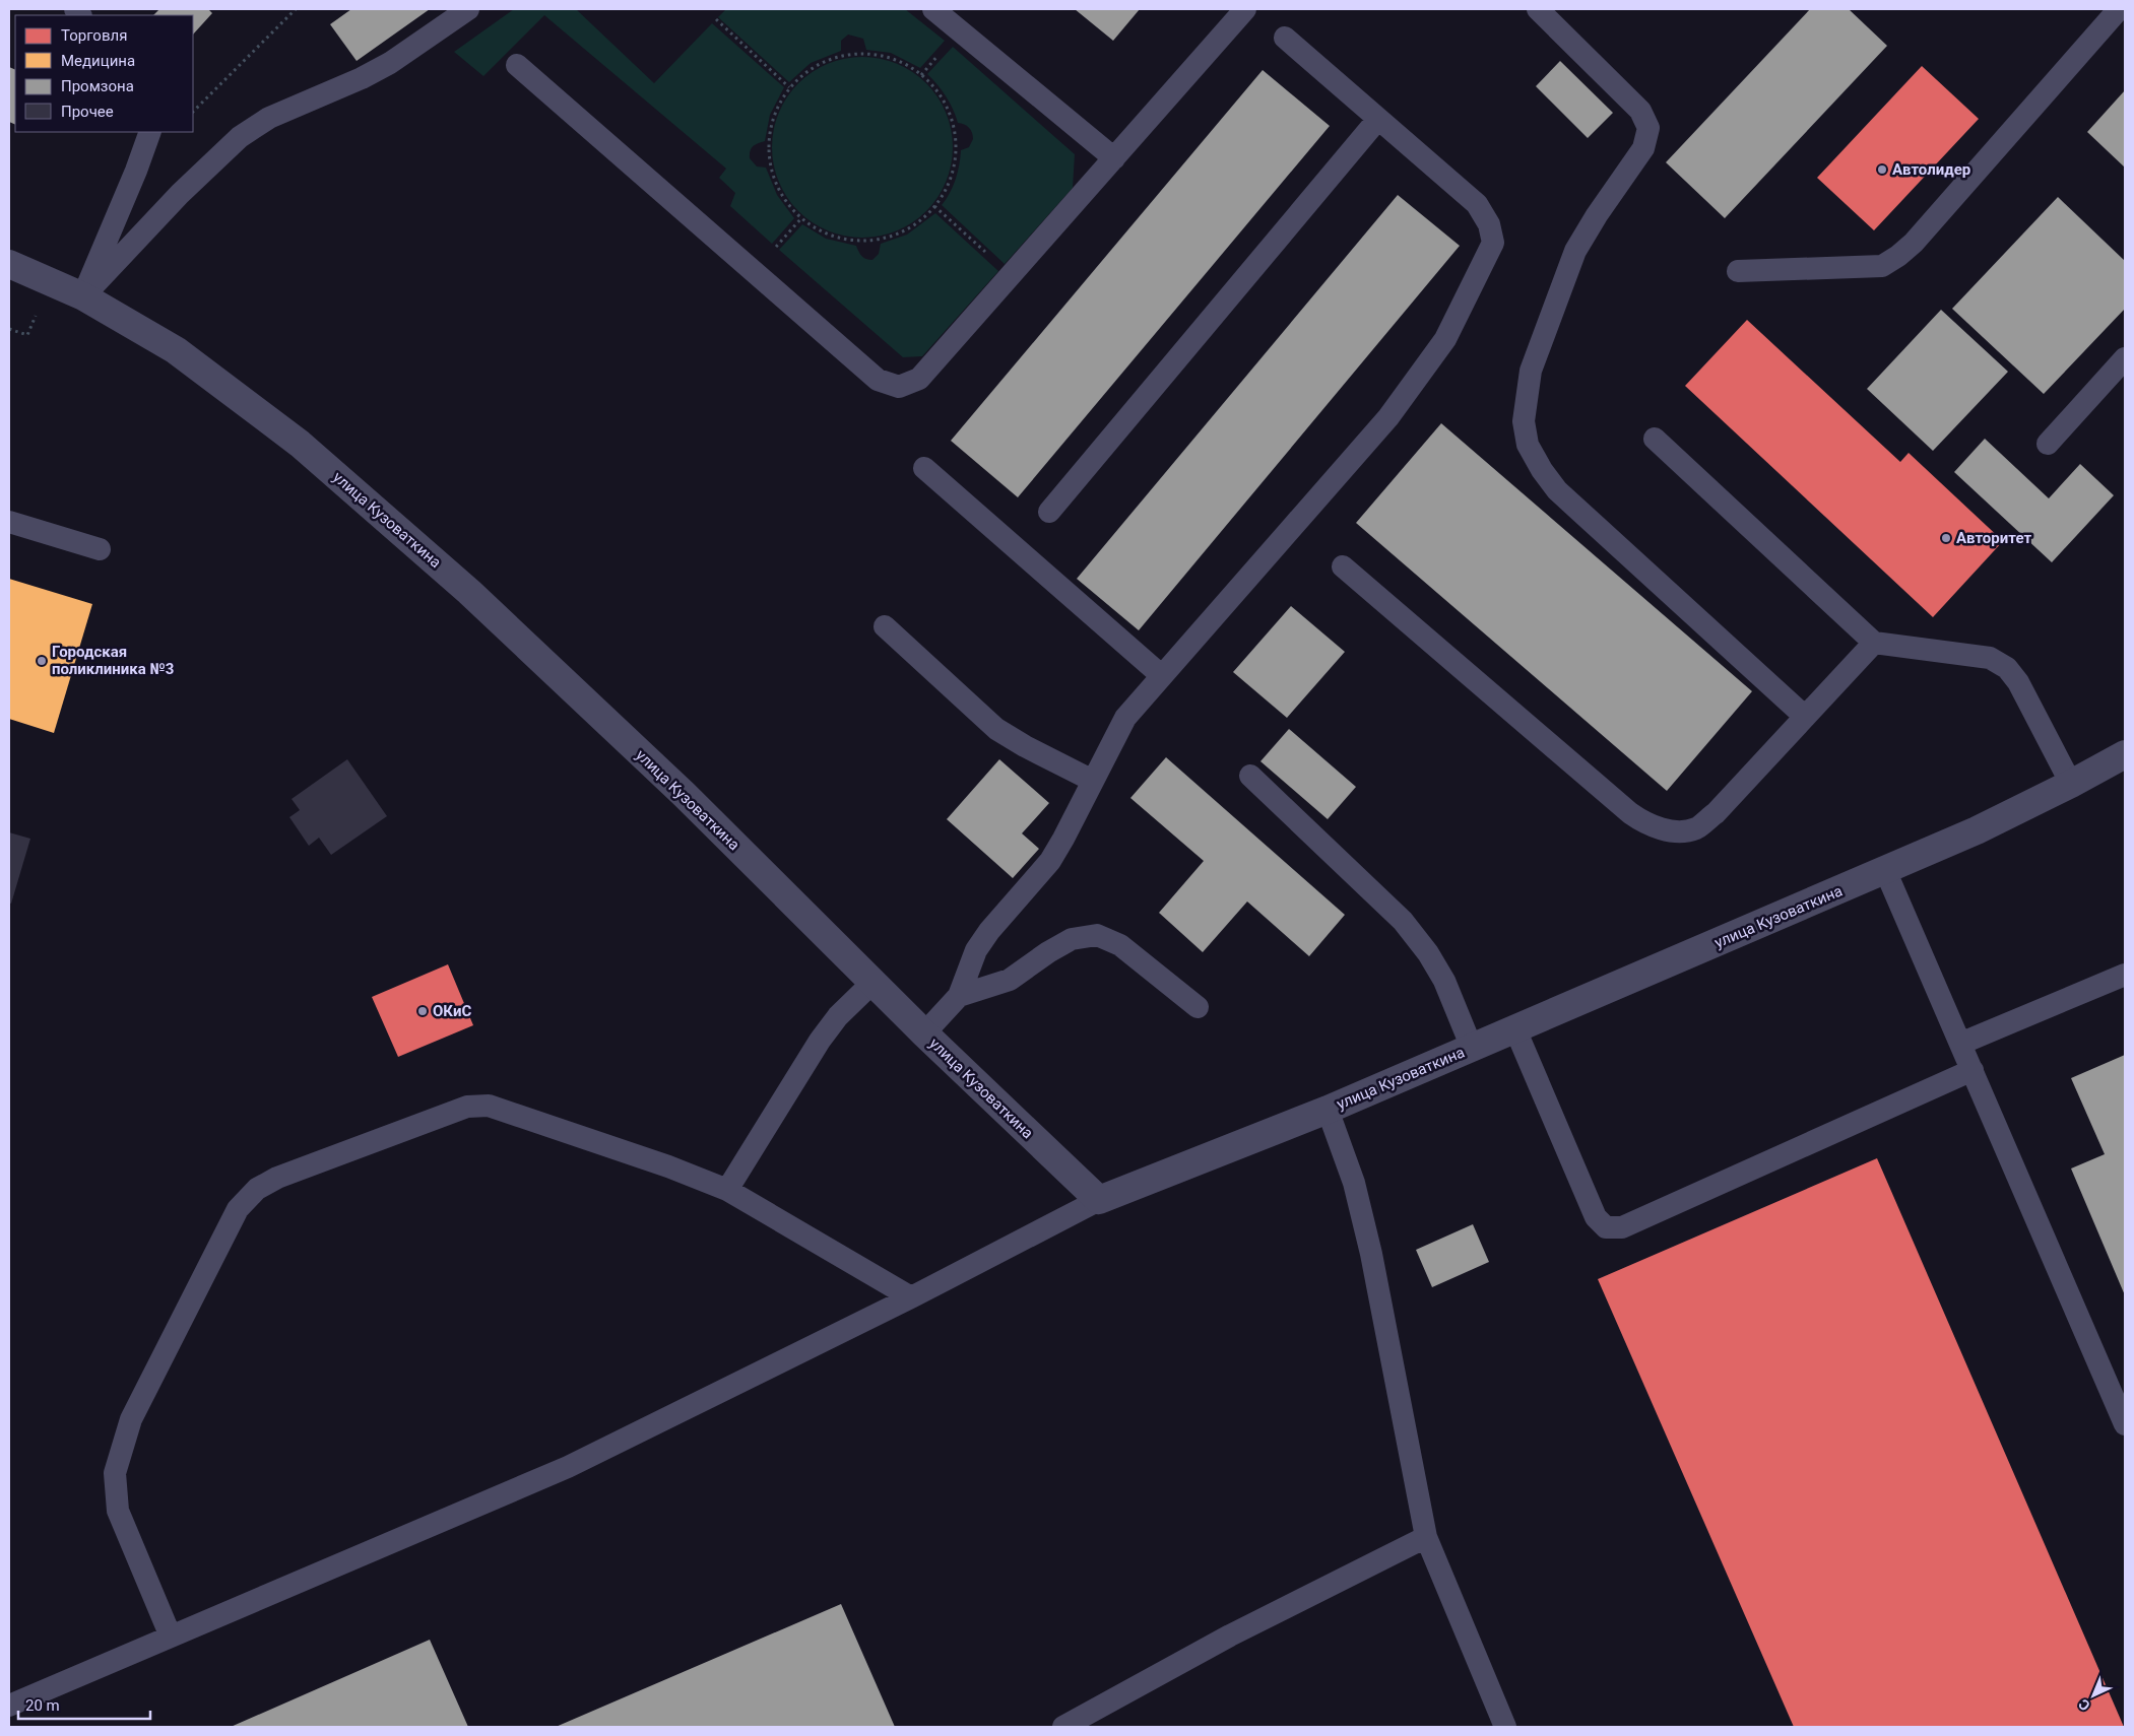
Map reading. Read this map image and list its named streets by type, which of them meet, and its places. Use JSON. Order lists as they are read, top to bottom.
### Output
{
  "streets": {
    "street": ["улица Кузоваткина"]
  },
  "places": [
    "Автолидер",
    "Авторитет",
    "Городская поликлиника №3",
    "ОКиС"
  ],
  "legend": [
    "Торговля",
    "Медицина",
    "Промзона",
    "Прочее"
  ],
  "scale_bar": "20 m",
  "north": "bottom left"
}
